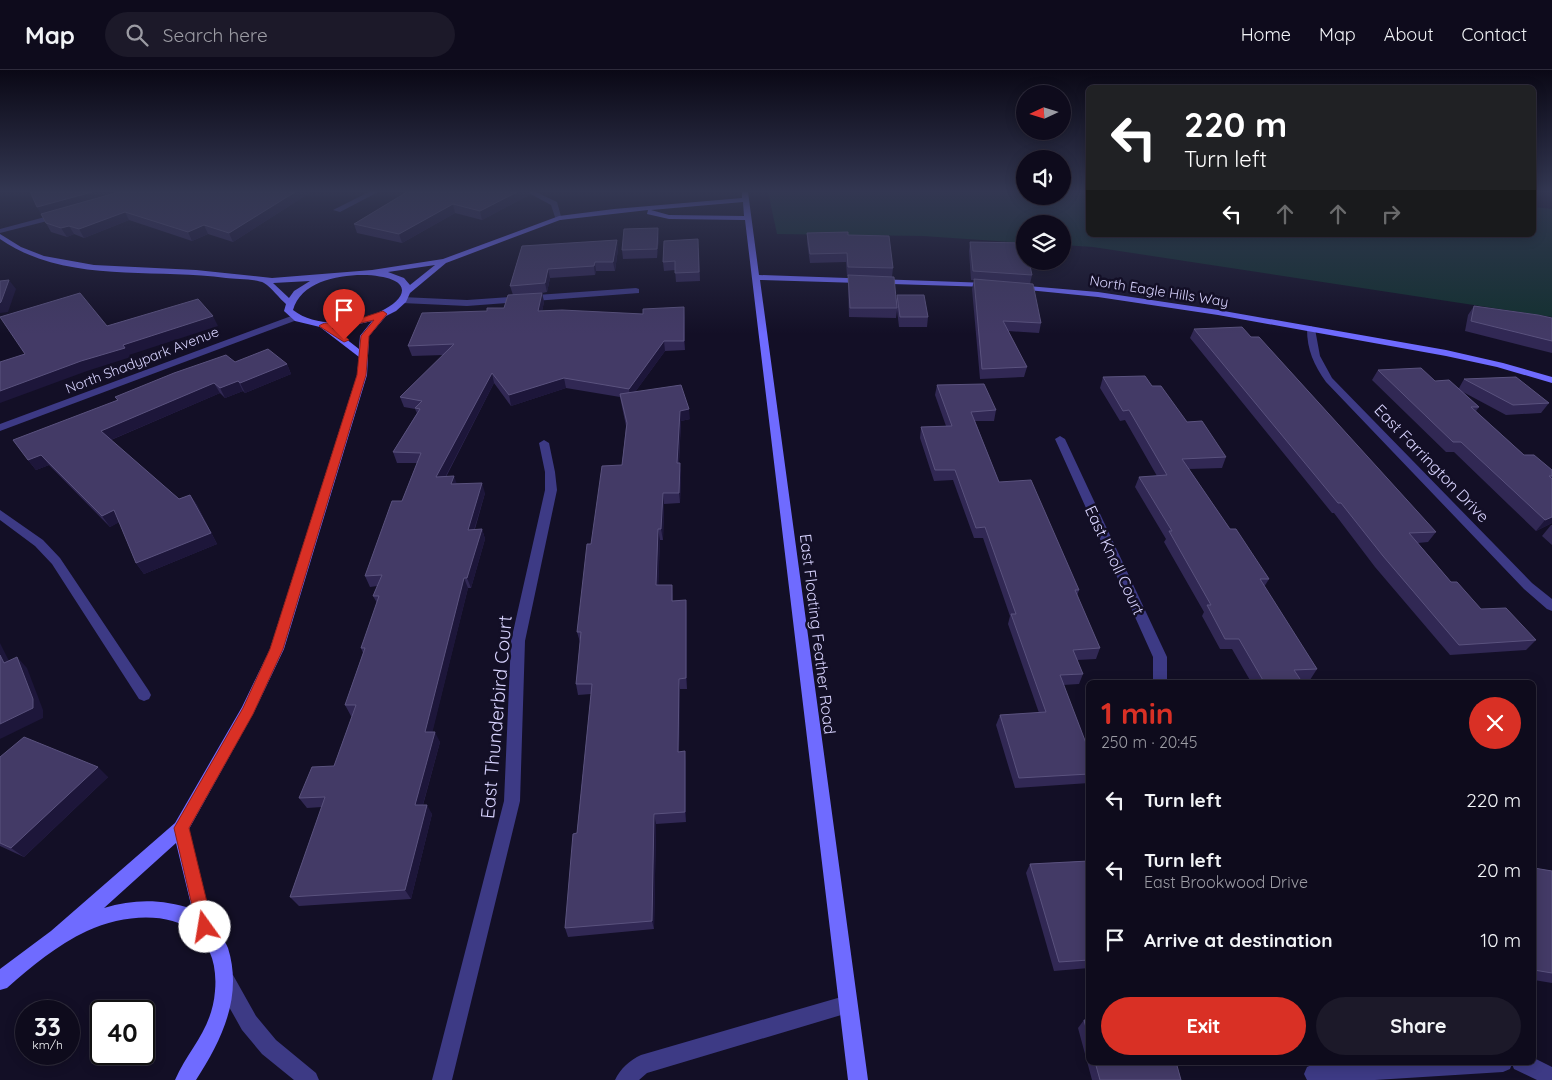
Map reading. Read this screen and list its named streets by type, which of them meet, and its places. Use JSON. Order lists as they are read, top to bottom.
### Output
{
  "streets": {
    "street": [
      "North Eagle Hills Way",
      "North Shadypark Avenue",
      "East Farrington Drive",
      "East Knoll Court",
      "East Floating Feather Road",
      "East Thunderbird Court"
    ]
  },
  "crossings": [
    ["North Eagle Hills Way", "East Farrington Drive"],
    ["North Eagle Hills Way", "East Floating Feather Road"]
  ],
  "north": "left",
  "page": {
    "header": "Map",
    "search": "Search here",
    "nav": [
      "Home",
      "Map",
      "About",
      "Contact"
    ],
    "turn": ["220 m", "Turn left"],
    "heading": ["1 min", "250 m · 20:45"],
    "list": [
      {
        "name": "Turn left",
        "value": "220 m"
      },
      {
        "name": "Turn left",
        "note": "East Brookwood Drive",
        "value": "20 m"
      },
      {
        "name": "Arrive at destination",
        "value": "10 m"
      }
    ],
    "buttons": ["Exit", "Share"],
    "speed": "33 km/h",
    "limit": "40"
  }
}
